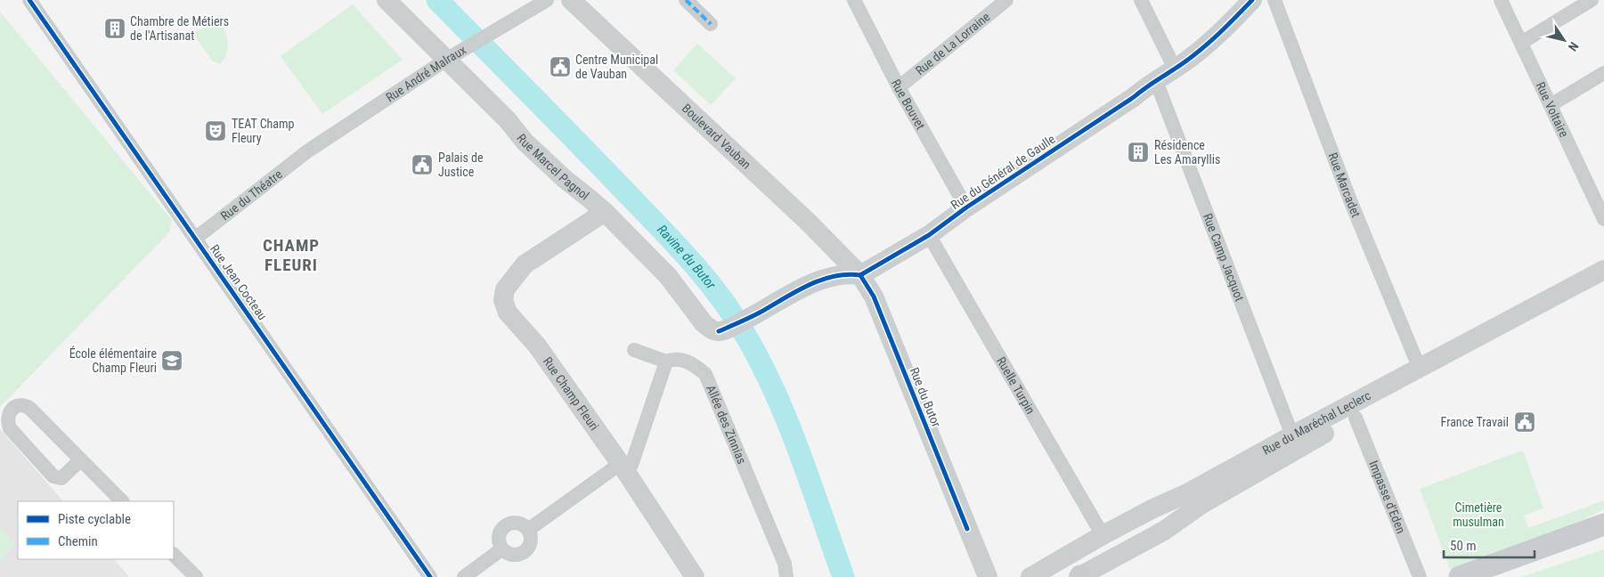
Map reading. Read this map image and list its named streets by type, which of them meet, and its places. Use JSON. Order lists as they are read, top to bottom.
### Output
{
  "streets": {
    "main road": [
      "Boulevard Vauban",
      "Rue Marcel Pagnol",
      "Rue du Général de Gaulle",
      "Rue Champ Fleuri",
      "Rue du Butor",
      "Rue du Maréchal Leclerc"
    ],
    "street": [
      "Rue de La Lorraine",
      "Rue André Malraux",
      "Rue Bouvet",
      "Rue Voltaire",
      "Rue Marcadet",
      "Rue du Théatre",
      "Rue Camp Jacquot",
      "Rue Jean Cocteau",
      "Ruelle Turpin",
      "Allée des Zinnias",
      "Impasse d'Eden"
    ]
  },
  "crossings": [
    ["Rue de La Lorraine", "Rue Bouvet"],
    ["Rue André Malraux", "Rue Marcel Pagnol"],
    ["Rue André Malraux", "Rue du Théatre"],
    ["Rue Bouvet", "Rue du Général de Gaulle"],
    ["Boulevard Vauban", "Rue du Général de Gaulle"],
    ["Boulevard Vauban", "Rue du Butor"],
    ["Rue Marcel Pagnol", "Rue du Général de Gaulle"],
    ["Rue Marcel Pagnol", "Rue Champ Fleuri"],
    ["Rue du Général de Gaulle", "Rue Camp Jacquot"],
    ["Rue du Général de Gaulle", "Ruelle Turpin"],
    ["Rue du Général de Gaulle", "Rue du Butor"],
    ["Rue Marcadet", "Rue du Maréchal Leclerc"],
    ["Rue du Théatre", "Rue Jean Cocteau"],
    ["Rue Camp Jacquot", "Rue du Maréchal Leclerc"],
    ["Ruelle Turpin", "Rue du Maréchal Leclerc"],
    ["Rue du Maréchal Leclerc", "Impasse d'Eden"]
  ],
  "districts": ["CHAMP FLEURI"],
  "water": ["Ravine du Butor"],
  "parks": ["Cimetière musulman"],
  "places": {
    "building": ["Chambre de Métiers de l'Artisanat", "Résidence Les Amaryllis"],
    "public building": ["Centre Municipal de Vauban", "Palais de Justice", "France Travail"],
    "theatre": ["TEAT Champ Fleury"],
    "school or university": ["École élémentaire Champ Fleuri"]
  },
  "legend": ["Piste cyclable", "Chemin"],
  "scale_bar": "50 m",
  "north": "bottom right"
}
